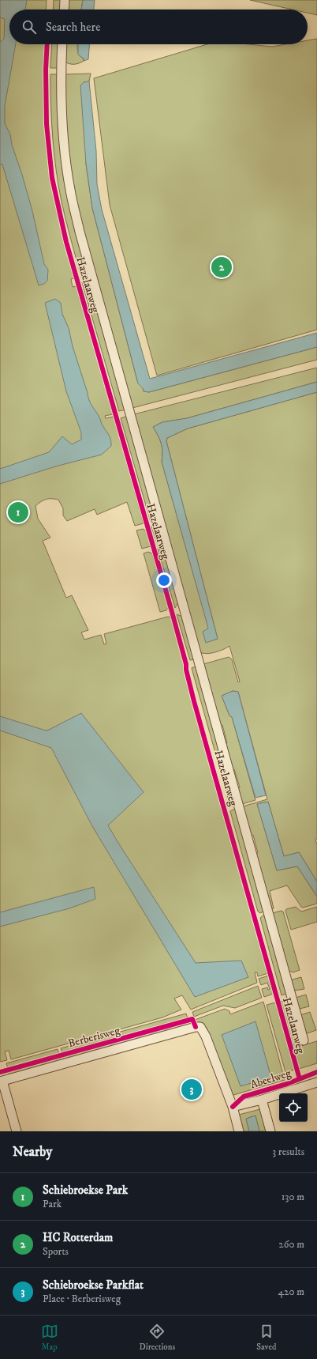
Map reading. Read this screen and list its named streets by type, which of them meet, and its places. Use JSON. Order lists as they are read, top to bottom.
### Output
{
  "streets": {
    "street": ["Hazelaarweg", "Berberisweg", "Abeelweg"]
  },
  "crossings": [
    ["Berberisweg", "Abeelweg"]
  ],
  "page": {
    "search": "Search here",
    "pins": ["2", "1", "3"],
    "heading": ["Nearby", "3 results"],
    "list": [
      {
        "mark": "1",
        "name": "Schiebroekse Park",
        "note": "Park",
        "value": "130 m"
      },
      {
        "mark": "2",
        "name": "HC Rotterdam",
        "note": "Sports",
        "value": "260 m"
      },
      {
        "mark": "3",
        "name": "Schiebroekse Parkflat",
        "note": "Place · Berberisweg",
        "value": "420 m"
      }
    ],
    "nav": ["Map", "Directions", "Saved"]
  }
}
